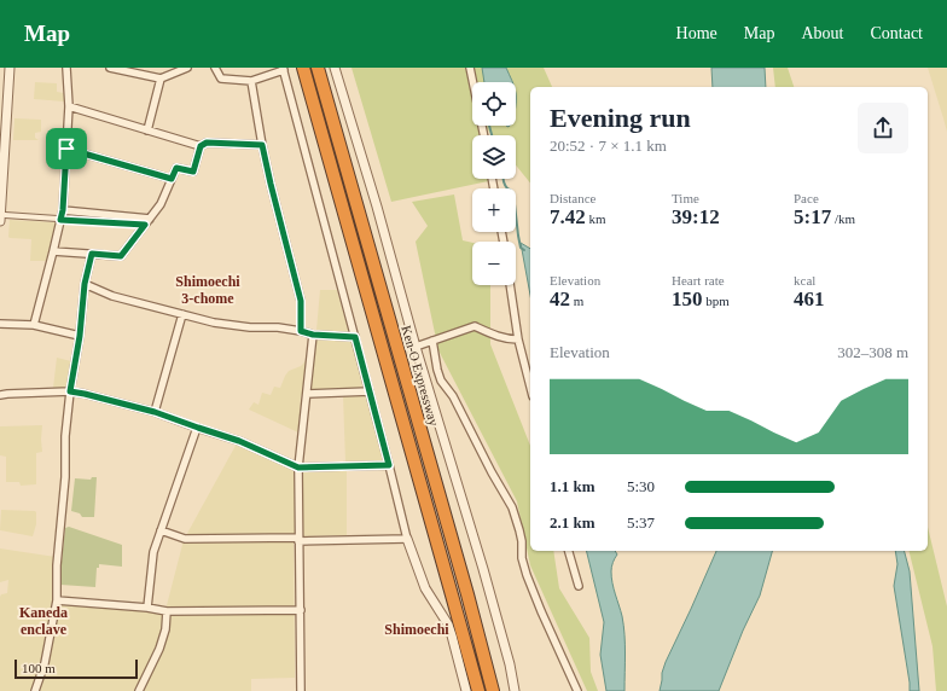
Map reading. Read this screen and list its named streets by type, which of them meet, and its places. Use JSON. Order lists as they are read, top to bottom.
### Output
{
  "streets": {
    "highway": ["Ken-O Expressway"]
  },
  "districts": ["Shimoechi 3-chome", "Kaneda enclave", "Shimoechi"],
  "scale_bar": "100 m",
  "page": {
    "header": "Map",
    "nav": [
      "Home",
      "Map",
      "About",
      "Contact"
    ],
    "map_buttons": ["+", "−"],
    "heading": ["Evening run", "20:52 · 7 × 1.1 km"],
    "stats": [
      ["Distance", "7.42 km"],
      ["Time", "39:12"],
      ["Pace", "5:17 /km"],
      ["Elevation", "42 m"],
      ["Heart rate", "150 bpm"],
      ["kcal", "461"]
    ],
    "chart": ["Elevation", "302–308 m"],
    "list": [
      {
        "name": "1.1 km",
        "note": "5:30"
      },
      {
        "name": "2.1 km",
        "note": "5:37"
      }
    ],
    "scale": "100 m"
  }
}
